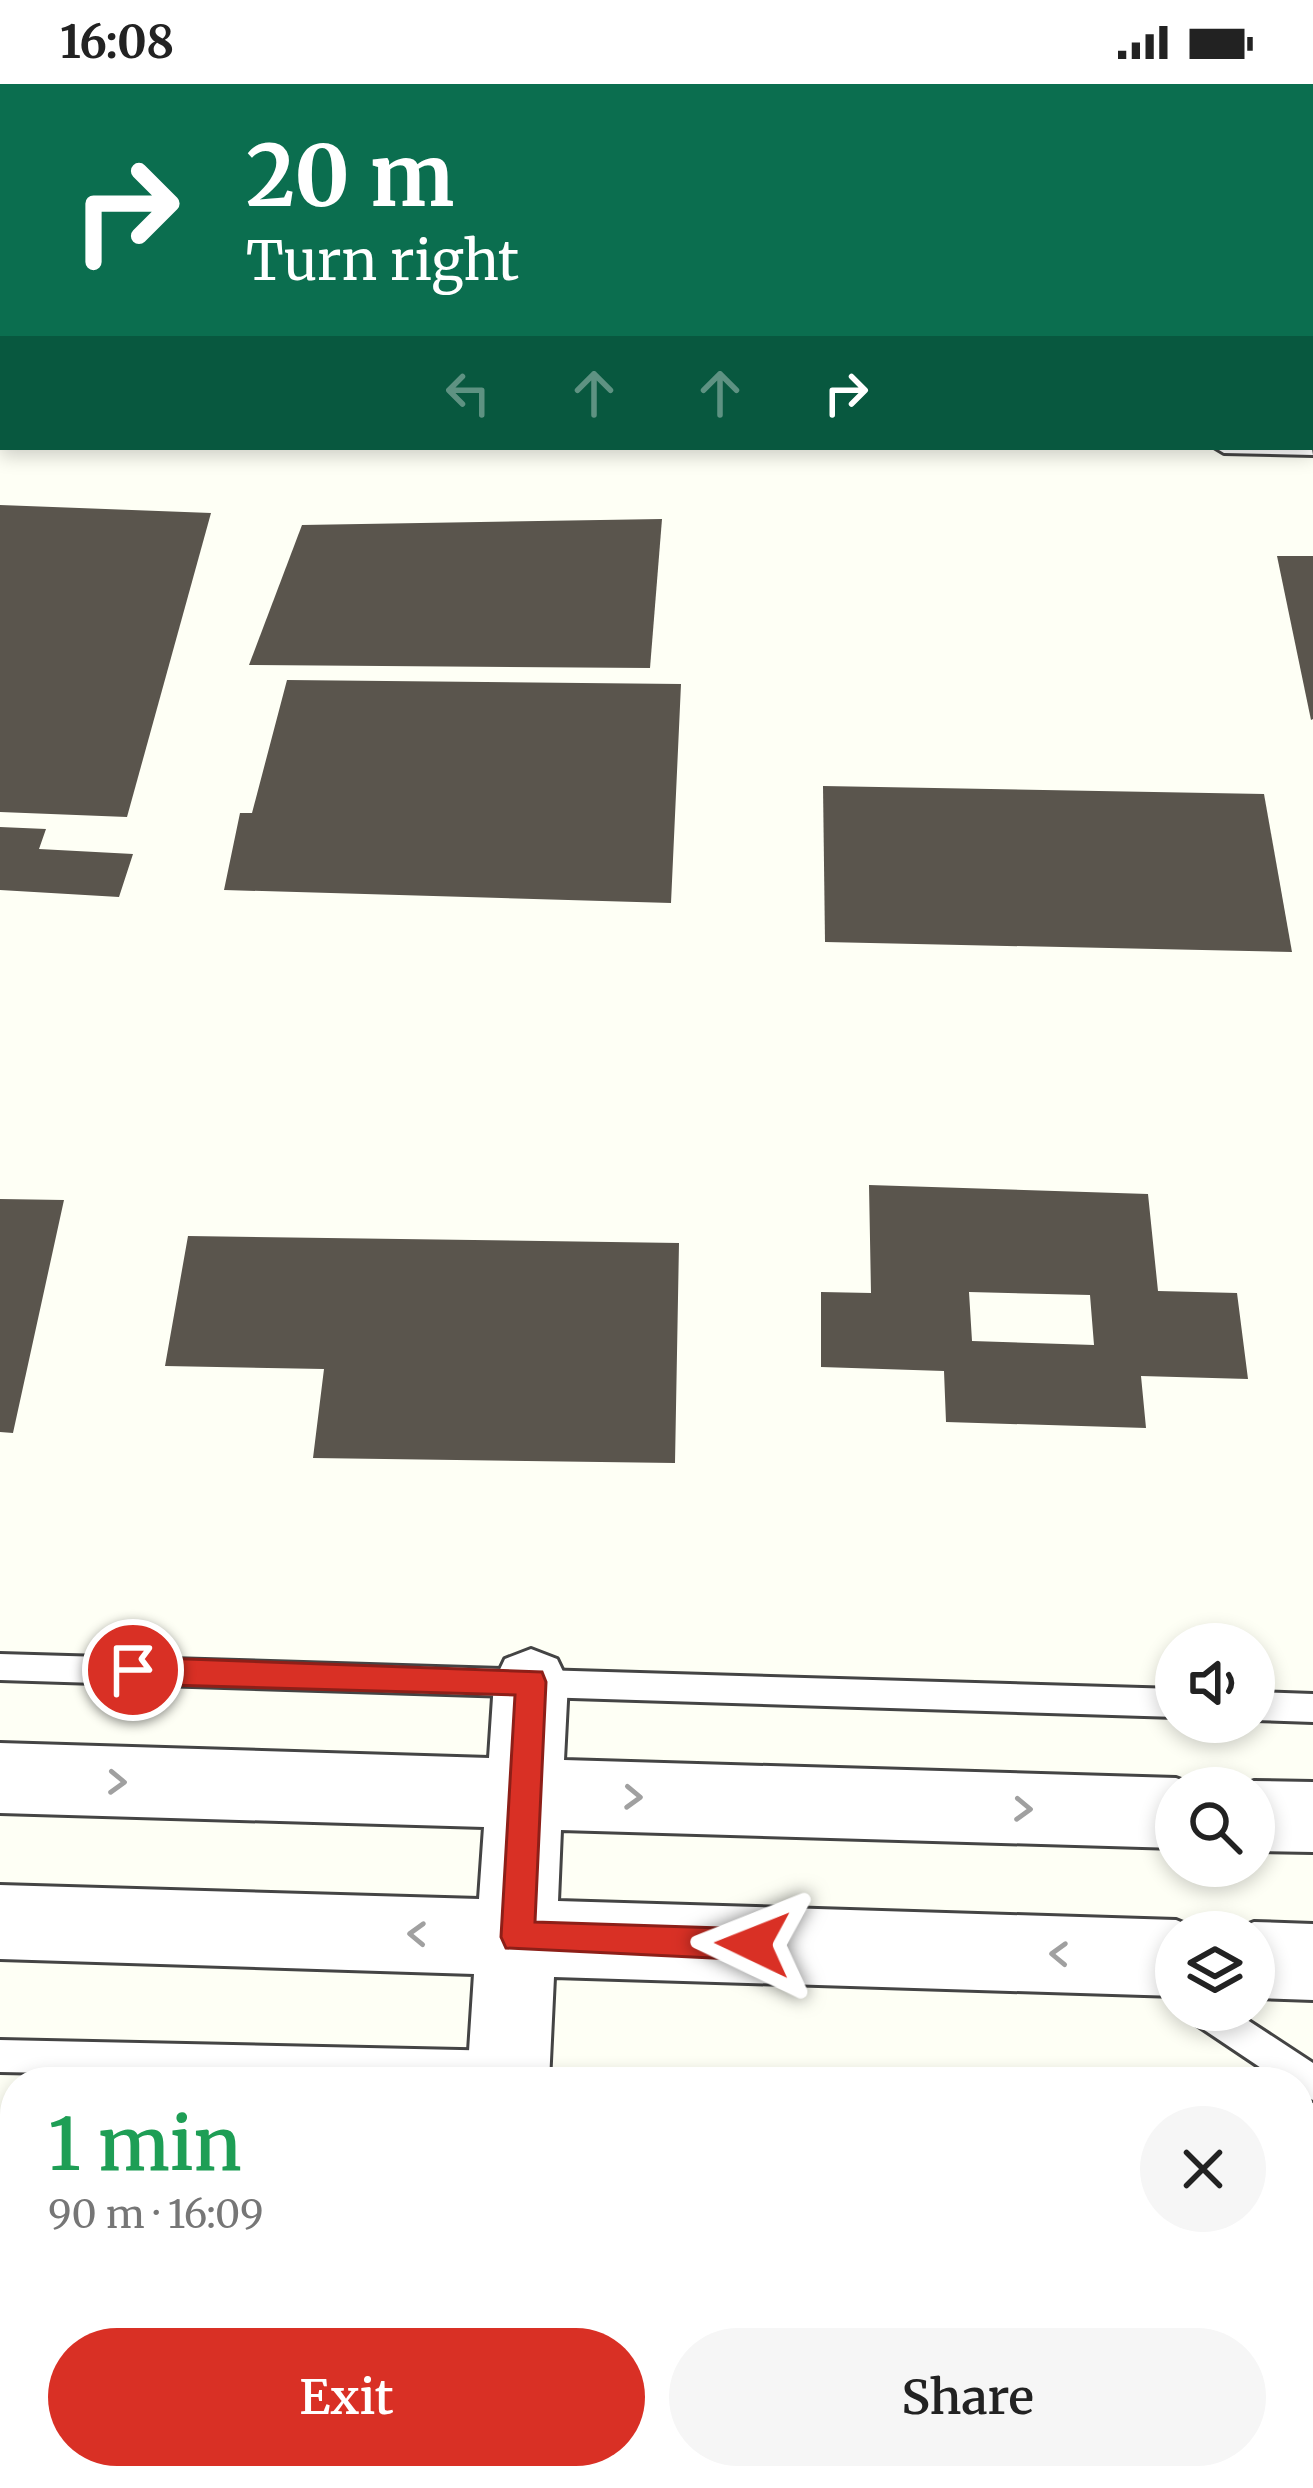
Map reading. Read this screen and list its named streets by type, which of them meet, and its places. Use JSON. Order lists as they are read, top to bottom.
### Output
{
  "page": {
    "status": "16:08",
    "turn": ["20 m", "Turn right"],
    "heading": ["1 min", "90 m · 16:09"],
    "buttons": ["Exit", "Share"]
  }
}
